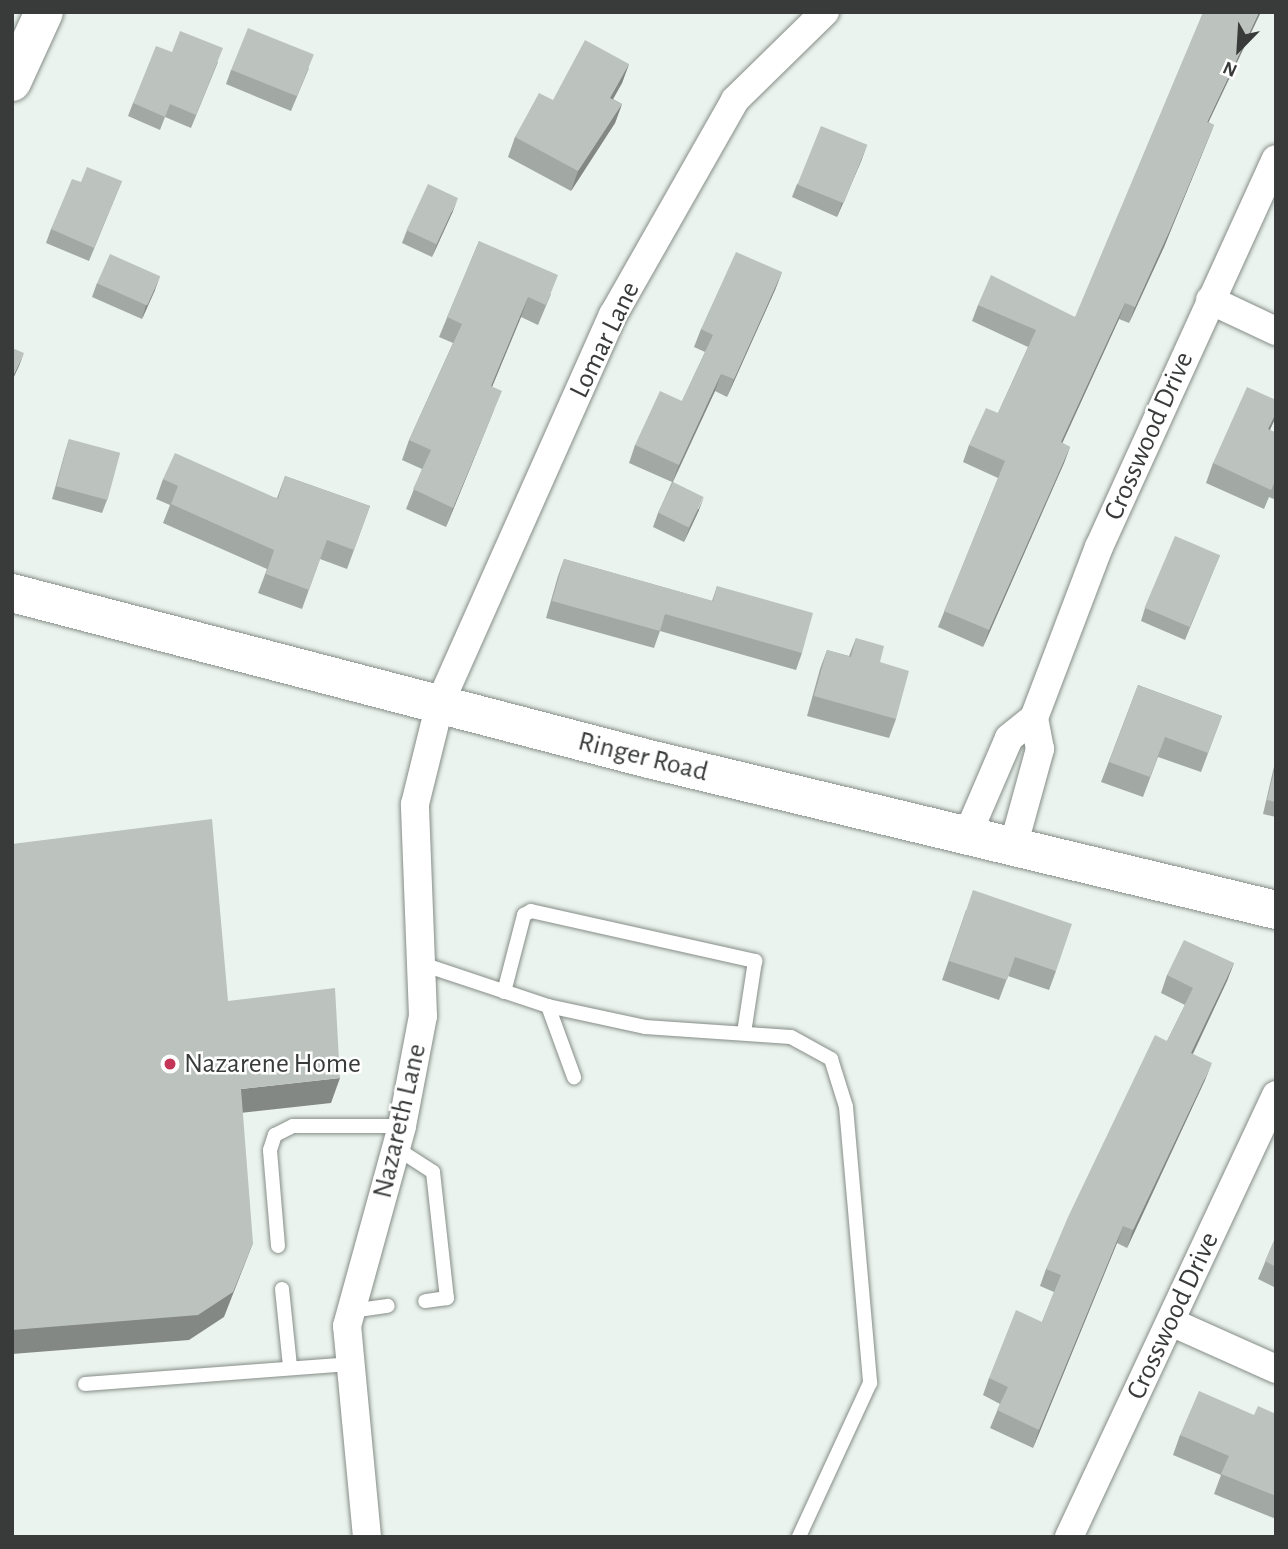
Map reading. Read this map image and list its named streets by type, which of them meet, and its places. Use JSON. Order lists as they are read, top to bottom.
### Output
{
  "streets": {
    "street": [
      "Lomar Lane",
      "Crosswood Drive",
      "Ringer Road",
      "Nazareth Lane"
    ]
  },
  "crossings": [
    ["Lomar Lane", "Ringer Road"],
    ["Lomar Lane", "Nazareth Lane"],
    ["Crosswood Drive", "Ringer Road"],
    ["Ringer Road", "Nazareth Lane"]
  ],
  "places": ["Nazarene Home"],
  "north": "bottom left"
}
